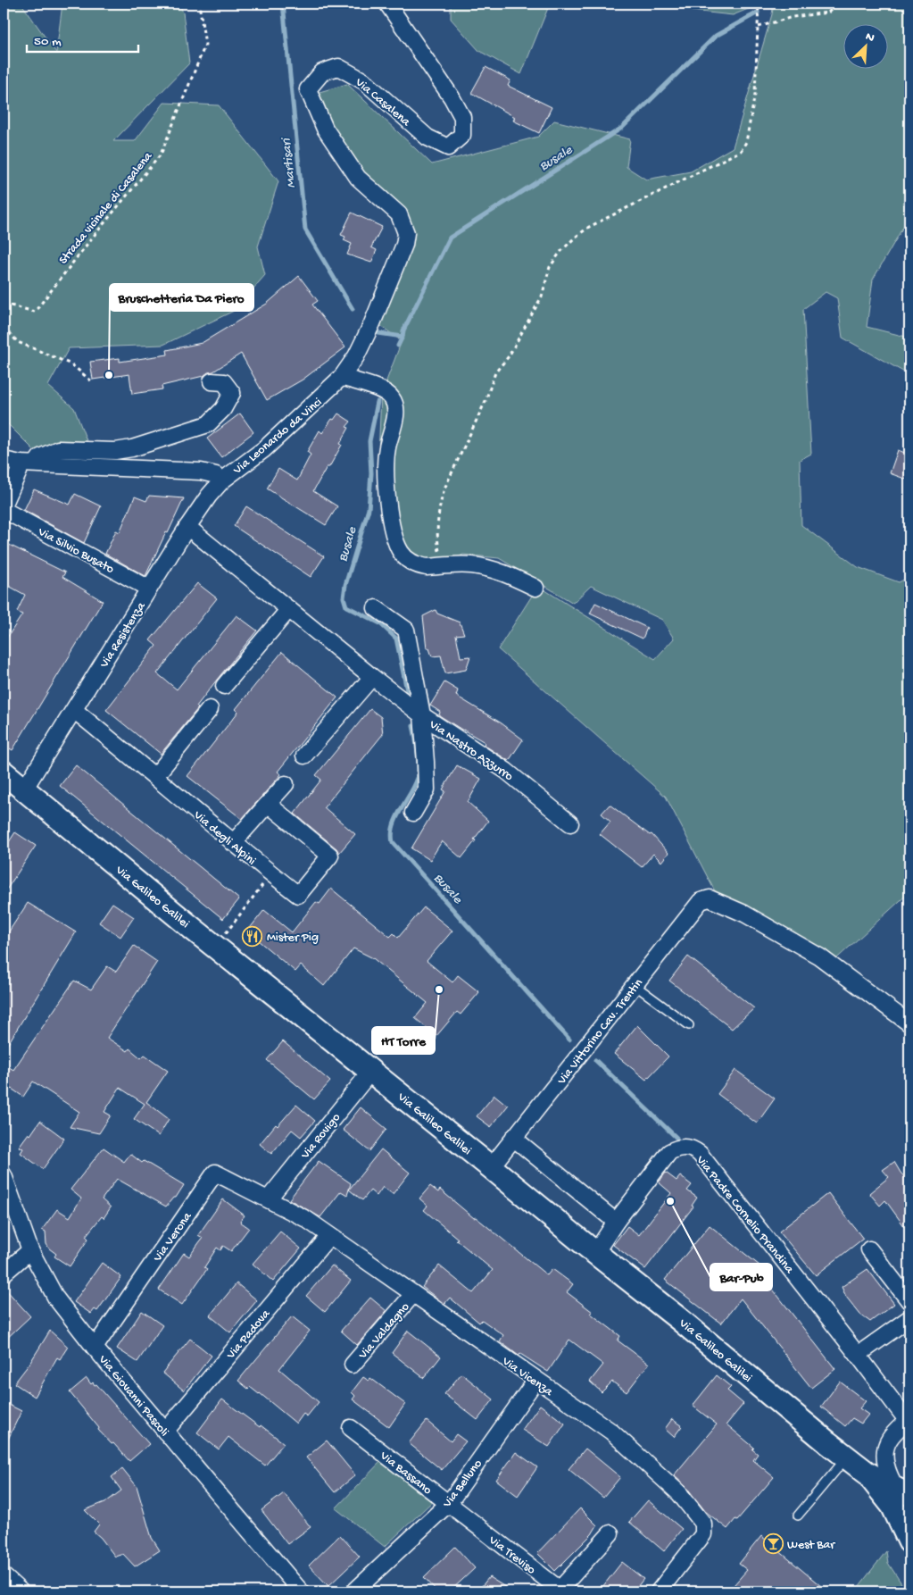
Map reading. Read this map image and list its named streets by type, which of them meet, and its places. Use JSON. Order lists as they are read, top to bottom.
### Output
{
  "streets": {
    "main road": ["Via Galileo Galilei"],
    "street": [
      "Via Casalena",
      "Via Leonardo da Vinci",
      "Via Silvio Busato",
      "Via Resistenza",
      "Via Nastro Azzurro",
      "Via degli Alpini",
      "Via Vittorino Cav. Trentin",
      "Via Rovigo",
      "Via Padre Cornelio Prandina",
      "Via Verona",
      "Via Valdagno",
      "Via Padova",
      "Via Vicenza",
      "Via Giovanni Pascoli",
      "Via Bassano",
      "Via Belluno",
      "Via Treviso"
    ],
    "path": ["Strada vicinale di Casalena"]
  },
  "crossings": [
    ["Via Casalena", "Via Leonardo da Vinci"],
    ["Via Leonardo da Vinci", "Via Resistenza"],
    ["Via Silvio Busato", "Via Resistenza"],
    ["Via Resistenza", "Via Nastro Azzurro"],
    ["Via Resistenza", "Via degli Alpini"],
    ["Via Resistenza", "Via Galileo Galilei"],
    ["Via Galileo Galilei", "Via Vittorino Cav. Trentin"],
    ["Via Galileo Galilei", "Via Rovigo"],
    ["Via Galileo Galilei", "Via Padre Cornelio Prandina"],
    ["Via Rovigo", "Via Verona"],
    ["Via Rovigo", "Via Vicenza"],
    ["Via Verona", "Via Vicenza"],
    ["Via Verona", "Via Giovanni Pascoli"],
    ["Via Valdagno", "Via Vicenza"],
    ["Via Padova", "Via Vicenza"],
    ["Via Padova", "Via Giovanni Pascoli"],
    ["Via Vicenza", "Via Belluno"],
    ["Via Bassano", "Via Belluno"],
    ["Via Bassano", "Via Treviso"]
  ],
  "water": ["Busale", "Martisari"],
  "places": {
    "other": ["Bruschetteria Da Piero", "HT Torre", "Bar-Pub"],
    "restaurant": ["Mister Pig"],
    "bar": ["West Bar"]
  },
  "scale_bar": "50 m",
  "north": "top right"
}
